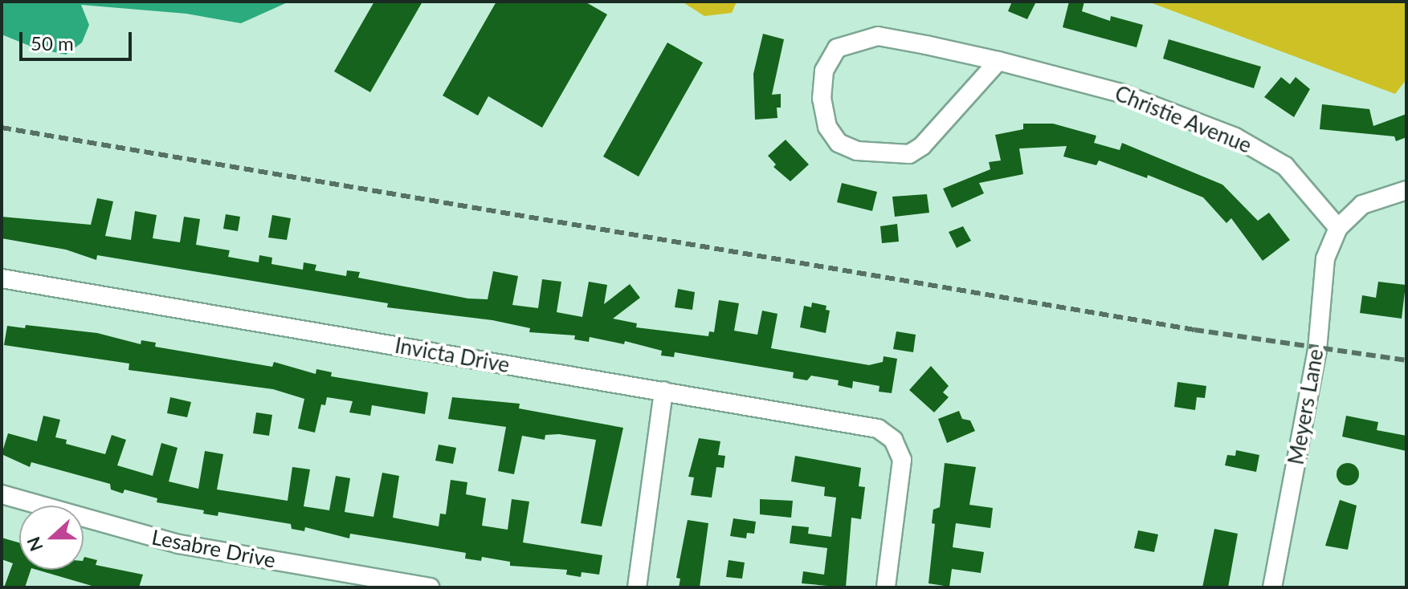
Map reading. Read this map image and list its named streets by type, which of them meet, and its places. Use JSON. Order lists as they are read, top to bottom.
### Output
{
  "streets": {
    "street": [
      "Christie Avenue",
      "Invicta Drive",
      "Meyers Lane",
      "Lesabre Drive"
    ]
  },
  "crossings": [
    ["Christie Avenue", "Meyers Lane"]
  ],
  "scale_bar": "50 m",
  "north": "left"
}
